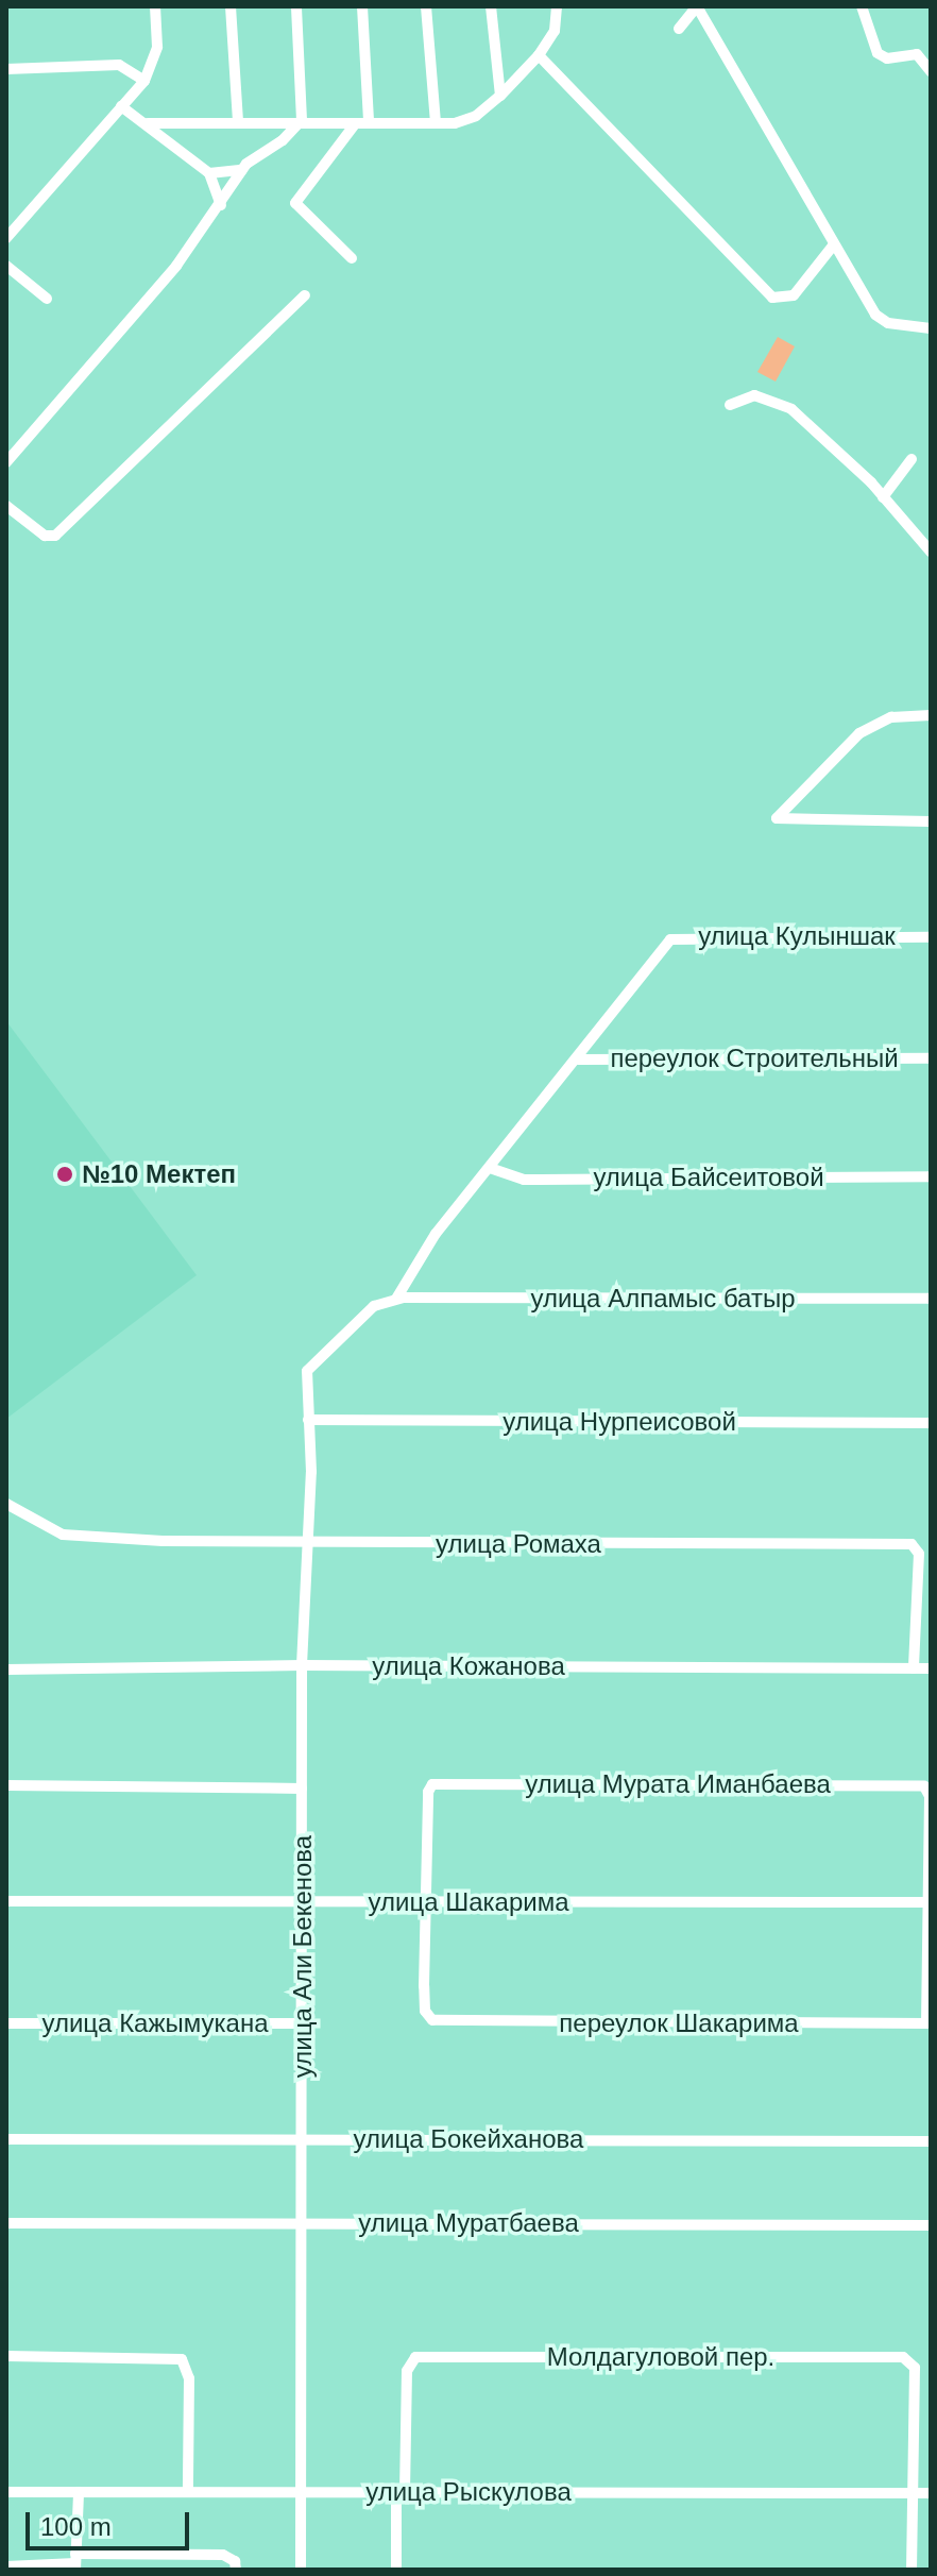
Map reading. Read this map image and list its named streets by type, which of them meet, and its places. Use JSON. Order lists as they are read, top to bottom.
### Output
{
  "streets": {
    "street": [
      "улица Кулыншак",
      "переулок Строительный",
      "улица Байсеитовой",
      "улица Алпамыс батыр",
      "улица Нурпеисовой",
      "улица Ромаха",
      "улица Кожанова",
      "улица Мурата Иманбаева",
      "улица Шакарима",
      "улица Али Бекенова",
      "улица Кажымукана",
      "переулок Шакарима",
      "улица Бокейханова",
      "улица Муратбаева",
      "Молдагуловой пер.",
      "улица Рыскулова"
    ]
  },
  "crossings": [
    ["улица Кулыншак", "переулок Строительный"],
    ["улица Алпамыс батыр", "улица Али Бекенова"],
    ["улица Нурпеисовой", "улица Али Бекенова"],
    ["улица Ромаха", "улица Кожанова"],
    ["улица Ромаха", "улица Али Бекенова"],
    ["улица Кожанова", "улица Али Бекенова"],
    ["улица Мурата Иманбаева", "улица Шакарима"],
    ["улица Мурата Иманбаева", "переулок Шакарима"],
    ["улица Шакарима", "улица Али Бекенова"],
    ["улица Шакарима", "переулок Шакарима"],
    ["улица Али Бекенова", "улица Кажымукана"],
    ["улица Али Бекенова", "улица Бокейханова"],
    ["улица Али Бекенова", "улица Муратбаева"],
    ["улица Али Бекенова", "улица Рыскулова"],
    ["Молдагуловой пер.", "улица Рыскулова"]
  ],
  "places": ["№10 Мектеп"],
  "scale_bar": "100 m"
}
